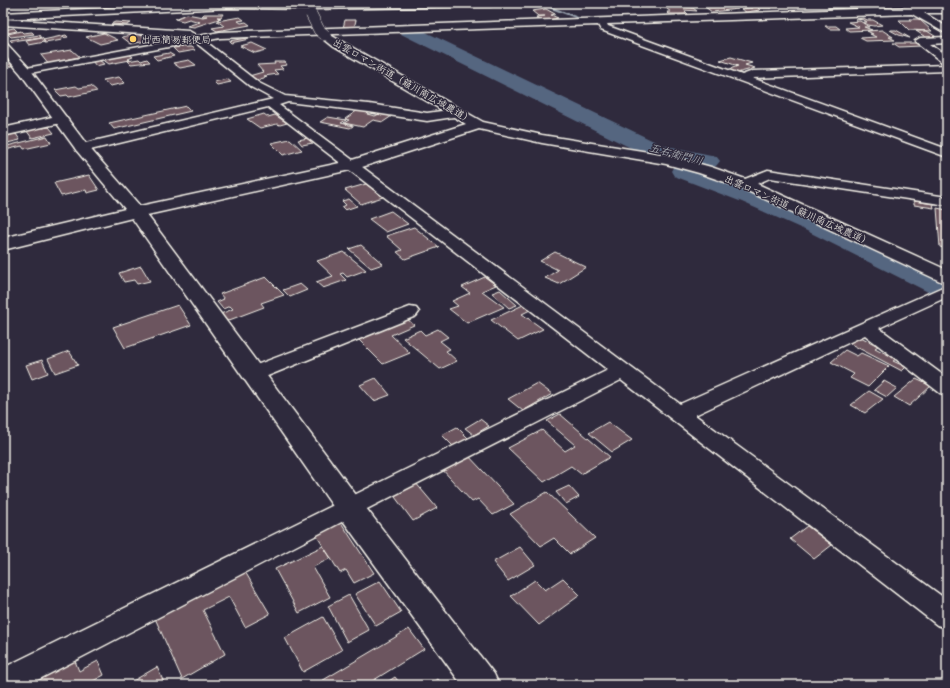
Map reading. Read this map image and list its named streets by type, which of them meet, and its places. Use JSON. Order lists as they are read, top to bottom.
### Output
{
  "streets": {
    "street": ["出雲ロマン街道（簸川南広域農道）"]
  },
  "water": ["五右衛門川"],
  "places": ["出西簡易郵便局"]
}
